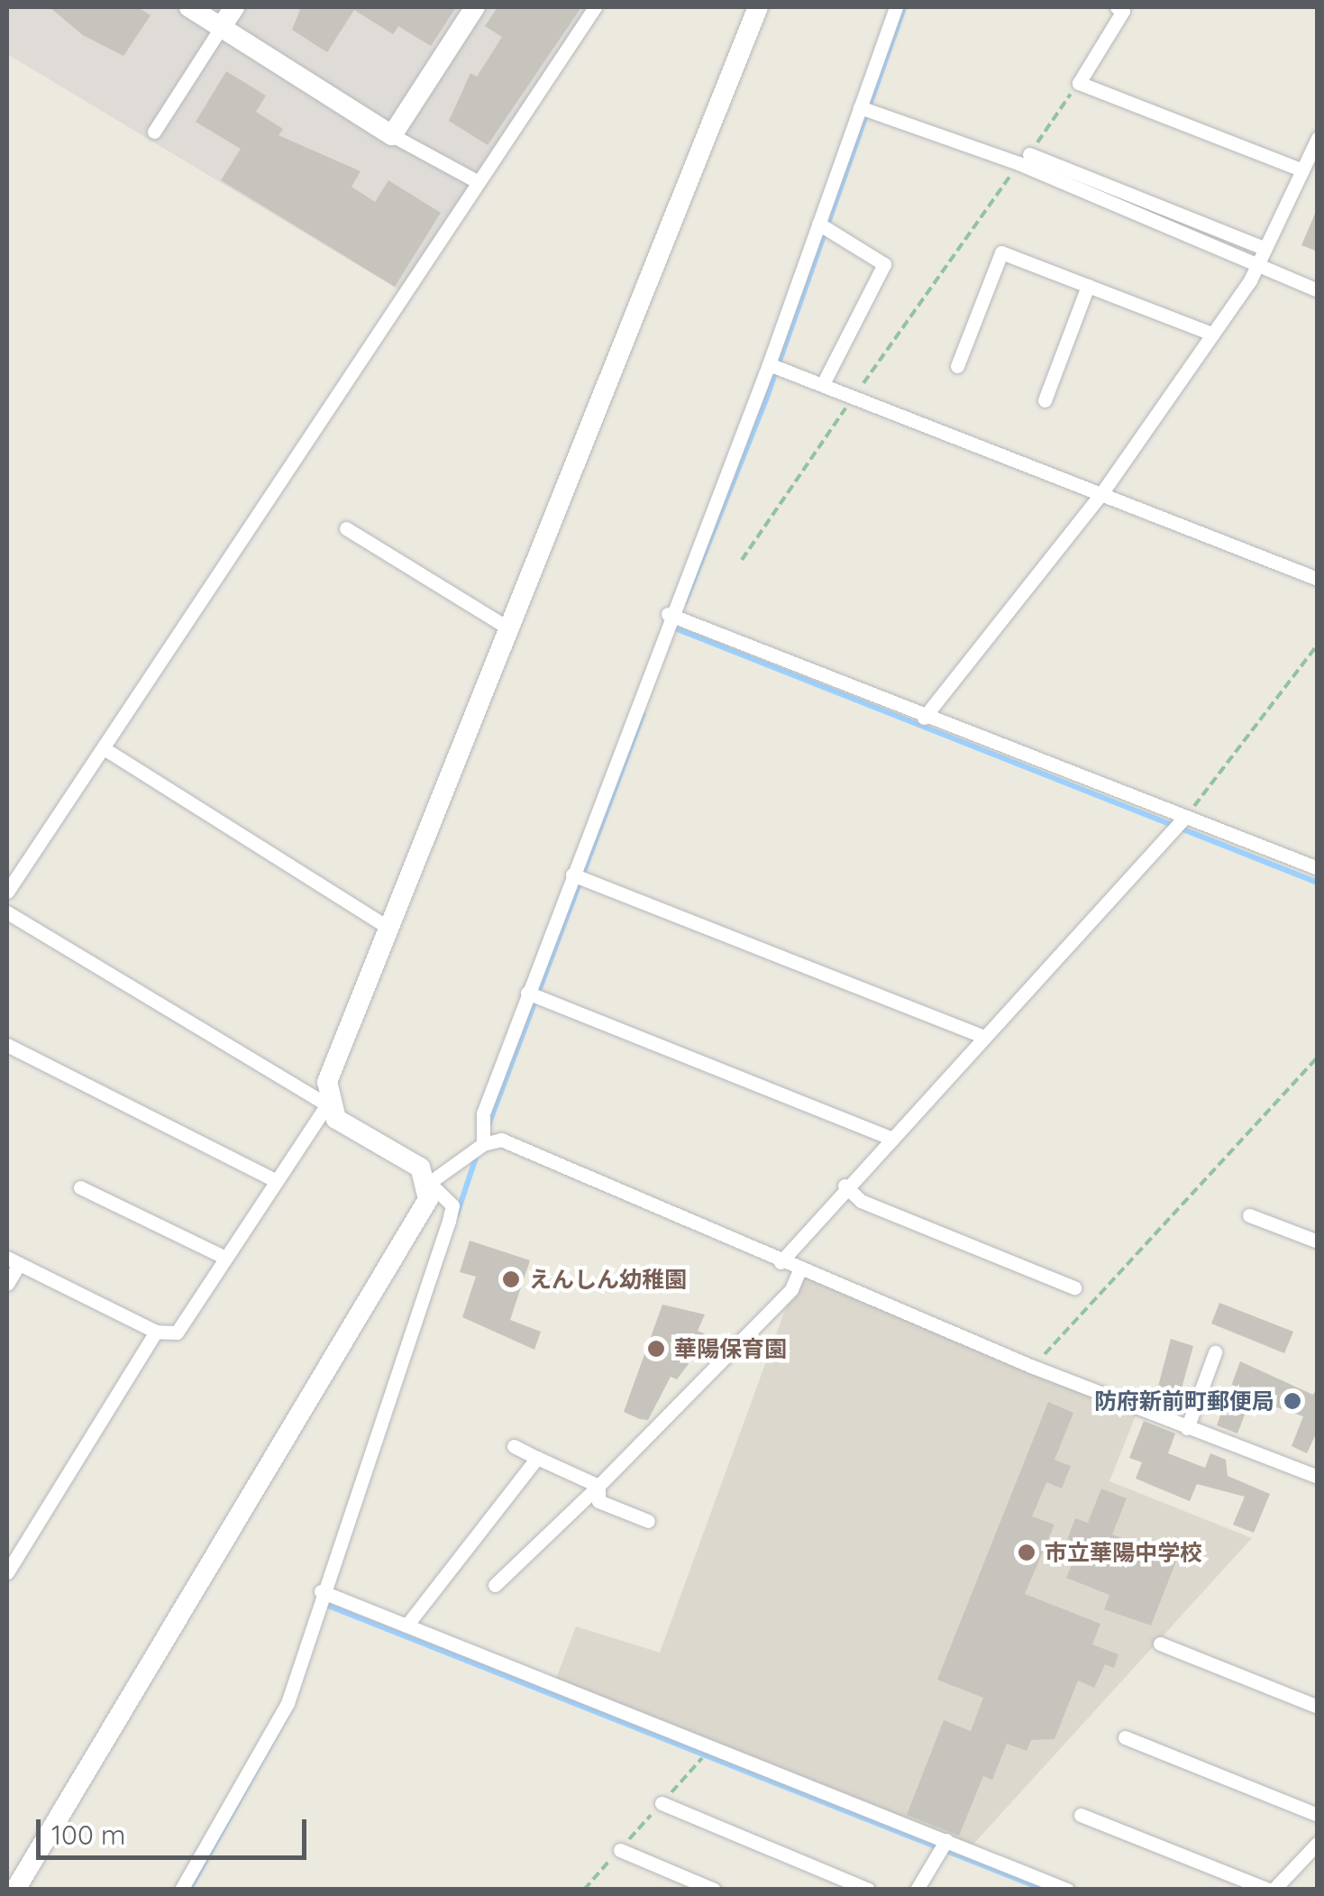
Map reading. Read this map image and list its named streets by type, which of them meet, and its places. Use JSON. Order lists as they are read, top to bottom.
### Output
{
  "places": [
    "えんしん幼稚園",
    "華陽保育園",
    "防府新前町郵便局",
    "市立華陽中学校"
  ],
  "scale_bar": "100 m"
}
